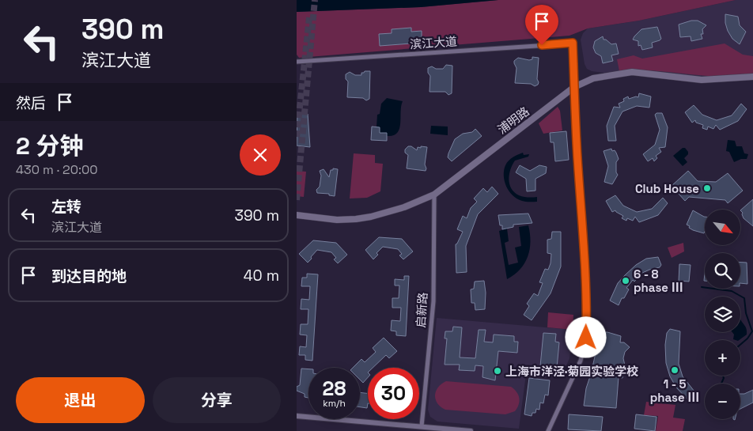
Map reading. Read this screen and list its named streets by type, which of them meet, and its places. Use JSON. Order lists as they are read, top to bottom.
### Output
{
  "streets": {
    "main road": ["浦明路"],
    "street": ["滨江大道", "启新路"]
  },
  "crossings": [
    ["滨江大道", "浦明路"],
    ["浦明路", "启新路"]
  ],
  "places": [
    "Club House",
    "6 - 8 phase Ⅲ",
    "1 - 5 phase Ⅲ",
    "上海市洋泾·菊园实验学校"
  ],
  "north": "bottom right",
  "page": {
    "turn": ["390 m", "滨江大道"],
    "then": "然后",
    "heading": ["2 分钟", "430 m · 20:00"],
    "list": [
      {
        "name": "左转",
        "note": "滨江大道",
        "value": "390 m"
      },
      {
        "name": "到达目的地",
        "value": "40 m"
      }
    ],
    "map_buttons": ["+", "−"],
    "speed": "28 km/h",
    "limit": "30",
    "buttons": ["退出", "分享"]
  }
}
